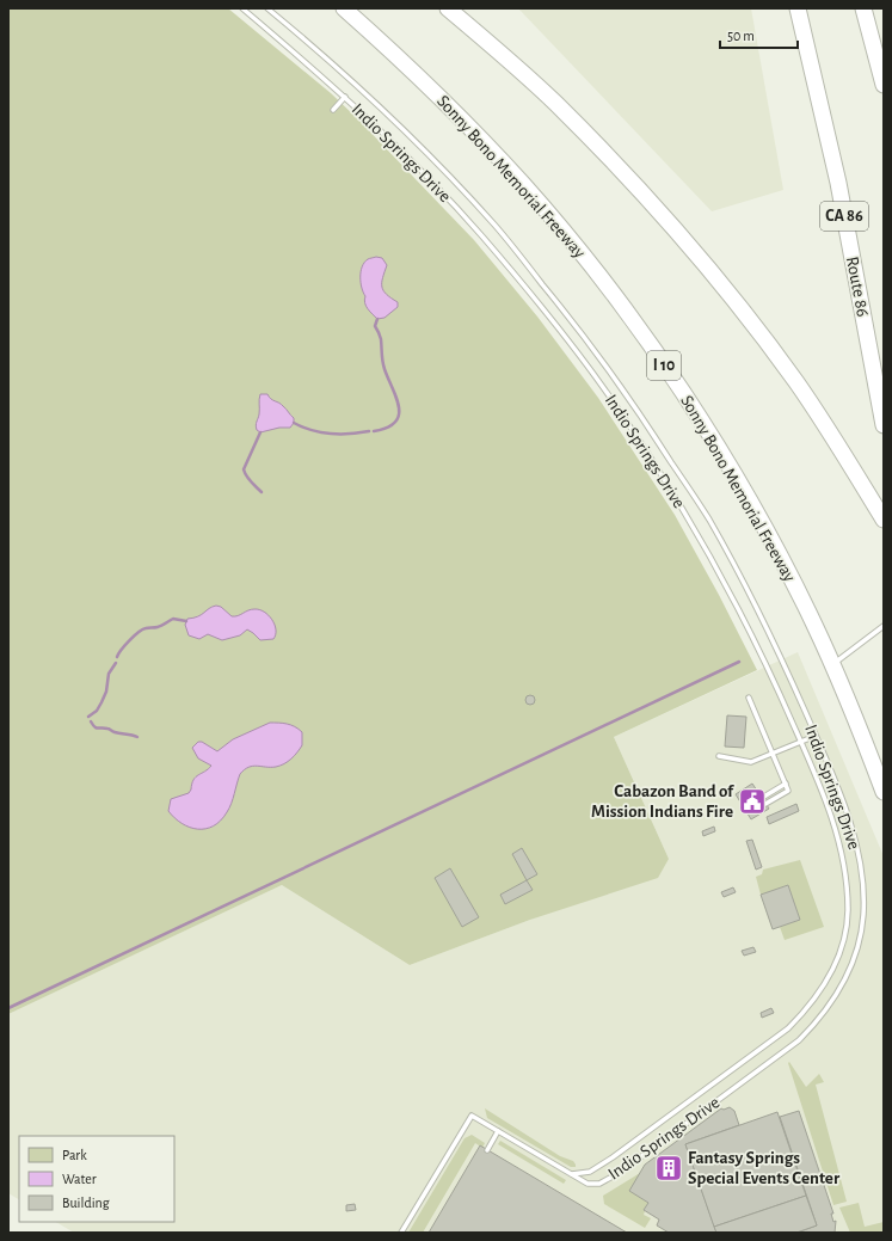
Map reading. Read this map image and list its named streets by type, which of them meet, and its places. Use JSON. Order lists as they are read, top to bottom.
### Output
{
  "streets": {
    "highway": [
      "Sonny Bono Memorial Freeway",
      "CA 86",
      "Route 86",
      "I 10"
    ],
    "lane": ["Indio Springs Drive"]
  },
  "places": {
    "public building": ["Cabazon Band of Mission Indians Fire"],
    "building": ["Fantasy Springs Special Events Center"]
  },
  "legend": ["Park", "Water", "Building"],
  "scale_bar": "50 m"
}
